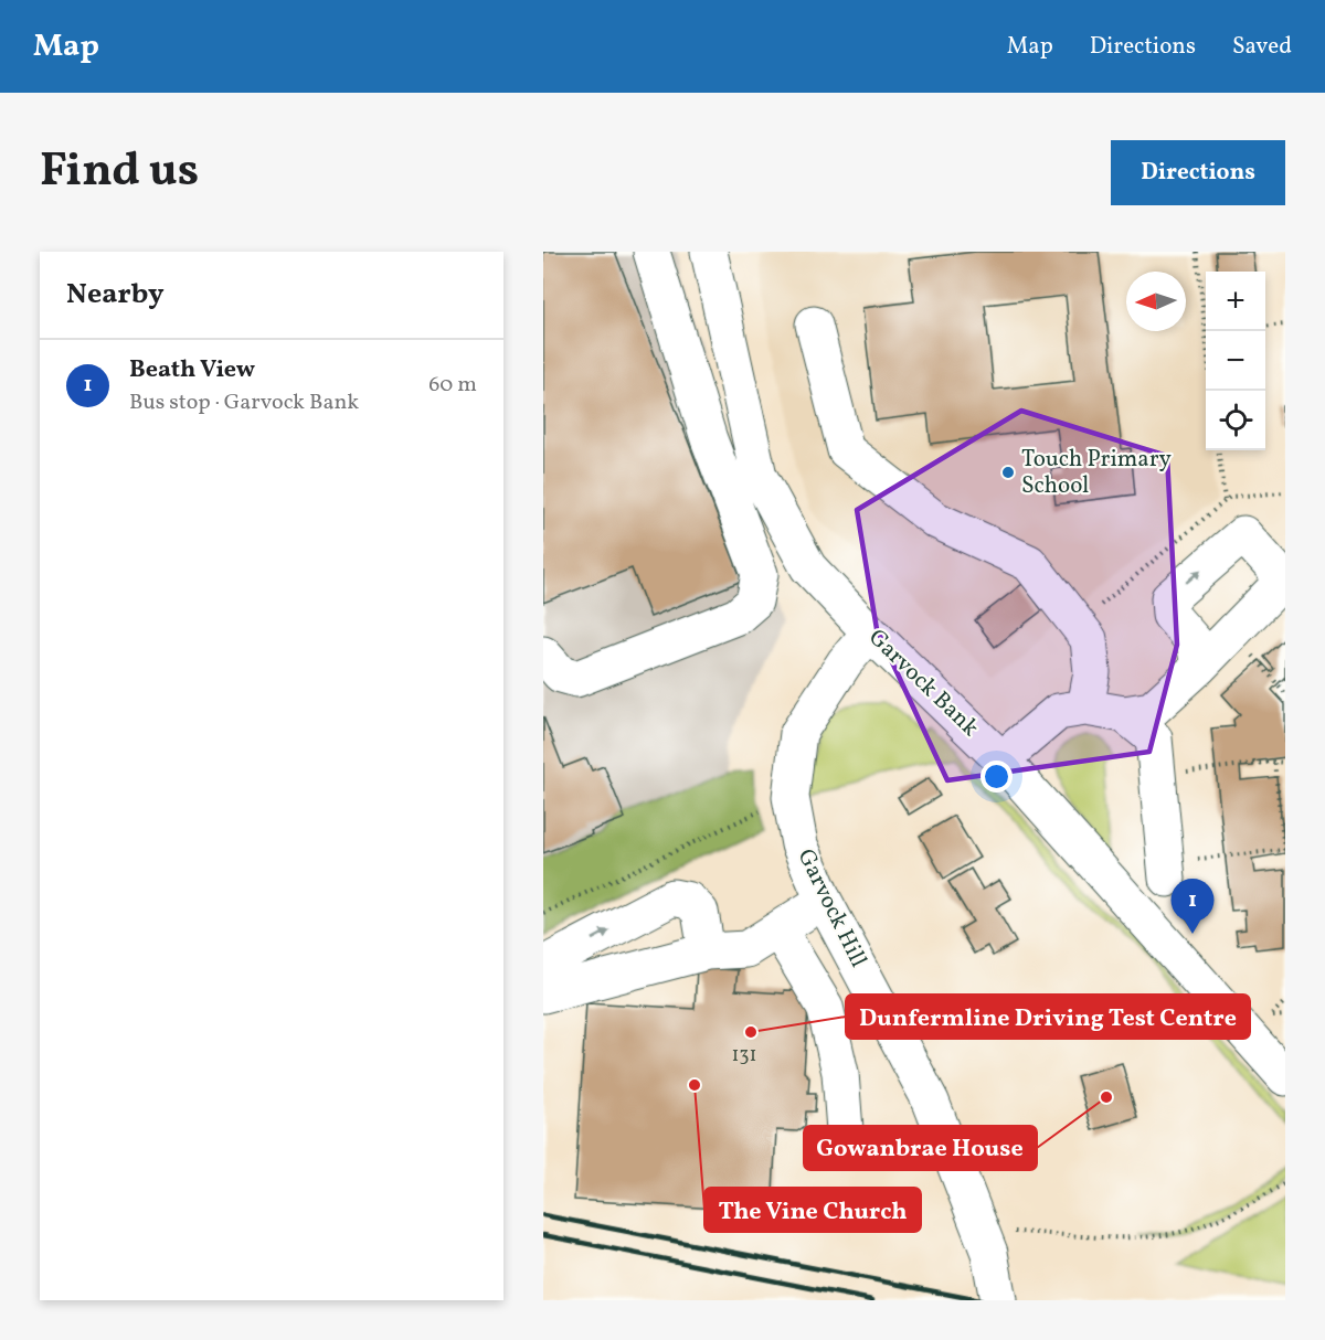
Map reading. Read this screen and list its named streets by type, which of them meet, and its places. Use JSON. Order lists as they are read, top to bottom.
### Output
{
  "streets": {
    "street": ["Garvock Bank", "Garvock Hill"]
  },
  "crossings": [
    ["Garvock Bank", "Garvock Hill"]
  ],
  "places": [
    "Touch Primary School",
    "Dunfermline Driving Test Centre",
    "The Vine Church",
    "Gowanbrae House"
  ],
  "house_numbers": ["131"],
  "north": "left",
  "page": {
    "header": "Map",
    "nav": ["Map", "Directions", "Saved"],
    "title": "Find us",
    "buttons": "Directions",
    "heading": "Nearby",
    "map_buttons": ["+", "−"],
    "list": [
      {
        "mark": "1",
        "name": "Beath View",
        "note": "Bus stop · Garvock Bank",
        "value": "60 m"
      }
    ],
    "pins": "1"
  }
}
